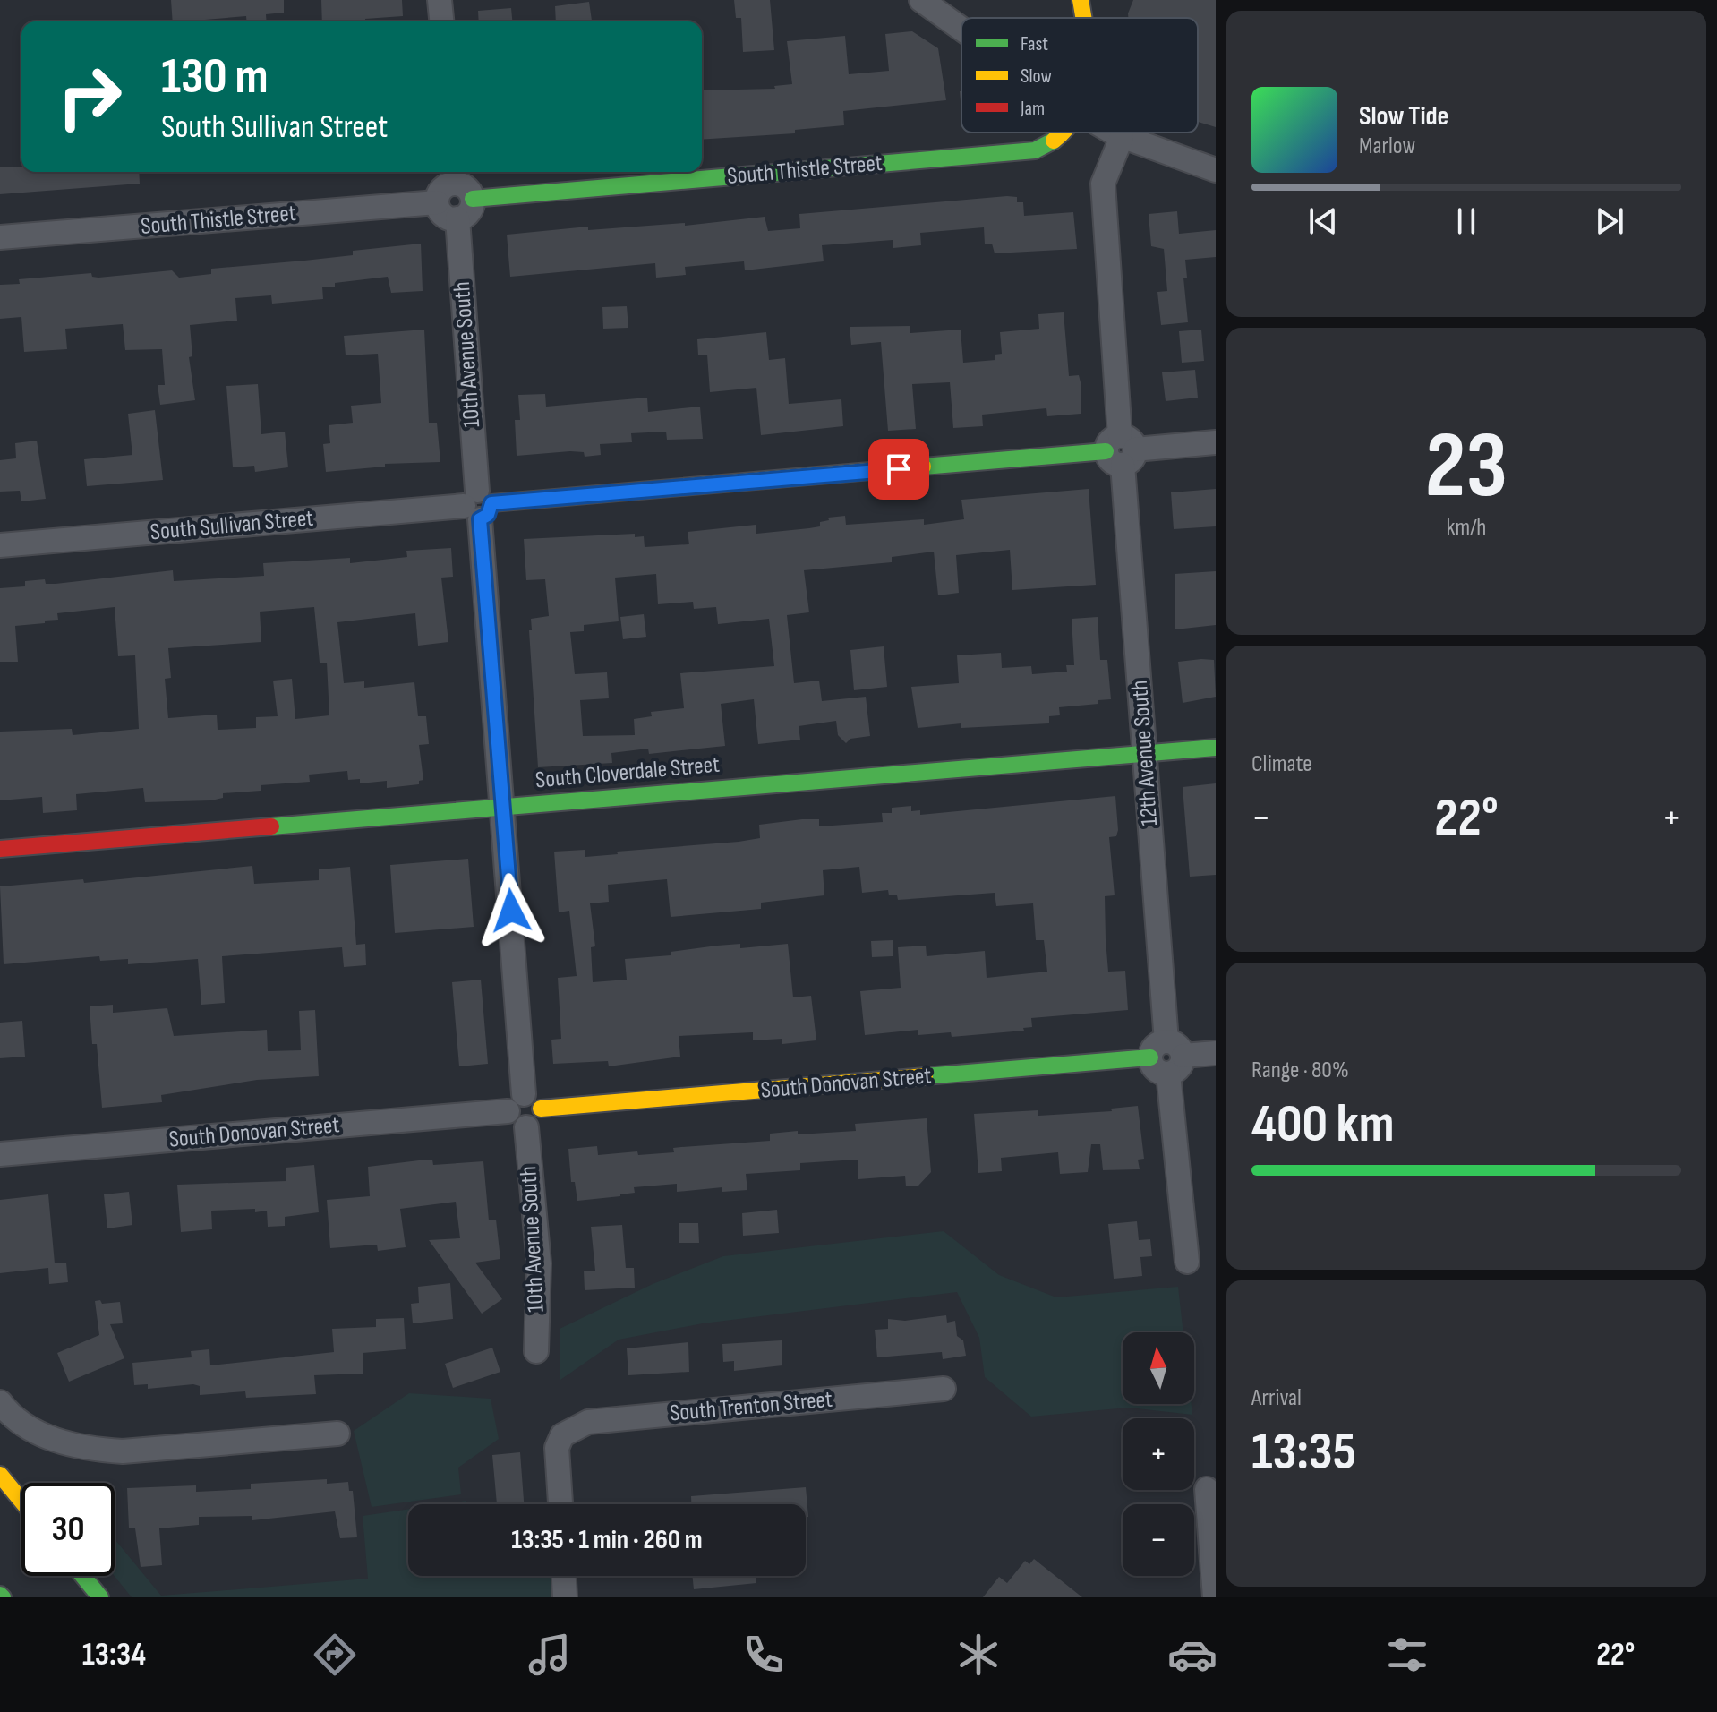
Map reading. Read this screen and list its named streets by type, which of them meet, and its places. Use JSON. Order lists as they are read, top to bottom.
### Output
{
  "streets": {
    "main road": [
      "South Thistle Street",
      "South Sullivan Street",
      "South Cloverdale Street",
      "South Donovan Street"
    ],
    "street": ["10th Avenue South", "12th Avenue South", "South Trenton Street"]
  },
  "crossings": [
    ["South Thistle Street", "10th Avenue South"],
    ["10th Avenue South", "South Sullivan Street"],
    ["10th Avenue South", "South Cloverdale Street"],
    ["10th Avenue South", "South Donovan Street"],
    ["South Sullivan Street", "12th Avenue South"],
    ["12th Avenue South", "South Cloverdale Street"],
    ["12th Avenue South", "South Donovan Street"]
  ],
  "legend": ["Fast", "Slow", "Jam"],
  "north": "top",
  "page": {
    "turn": ["130 m", "South Sullivan Street"],
    "song": ["Slow Tide", "Marlow"],
    "tile": [
      ["23", "km/h"],
      "Climate",
      ["Range · 80%", "400 km"],
      ["Arrival", "13:35"]
    ],
    "heat": ["−", "22°", "+"],
    "map_buttons": ["+", "−"],
    "limit": "30",
    "trip": "13:35 · 1 min · 260 m",
    "tabs": ["13:34", "22°"]
  }
}
